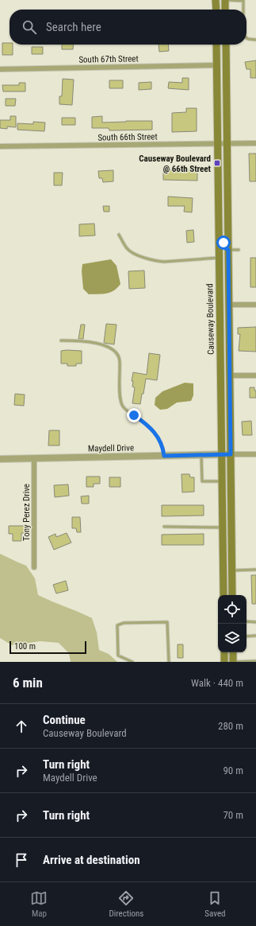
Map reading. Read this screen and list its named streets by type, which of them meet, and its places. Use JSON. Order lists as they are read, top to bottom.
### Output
{
  "streets": {
    "main road": ["Causeway Boulevard"],
    "street": [
      "South 67th Street",
      "South 66th Street",
      "Maydell Drive",
      "Tony Perez Drive"
    ]
  },
  "crossings": [
    ["South 67th Street", "Causeway Boulevard"],
    ["South 66th Street", "Causeway Boulevard"],
    ["Causeway Boulevard", "Maydell Drive"],
    ["Maydell Drive", "Tony Perez Drive"]
  ],
  "places": {
    "transit": ["Causeway Boulevard @ 66th Street"]
  },
  "scale_bar": "100 m",
  "page": {
    "search": "Search here",
    "scale": "100 m",
    "heading": ["6 min", "Walk · 440 m"],
    "list": [
      ["Continue", "Causeway Boulevard", "280 m"],
      ["Turn right", "Maydell Drive", "90 m"],
      ["Turn right", "70 m"],
      "Arrive at destination"
    ],
    "nav": ["Map", "Directions", "Saved"]
  }
}
